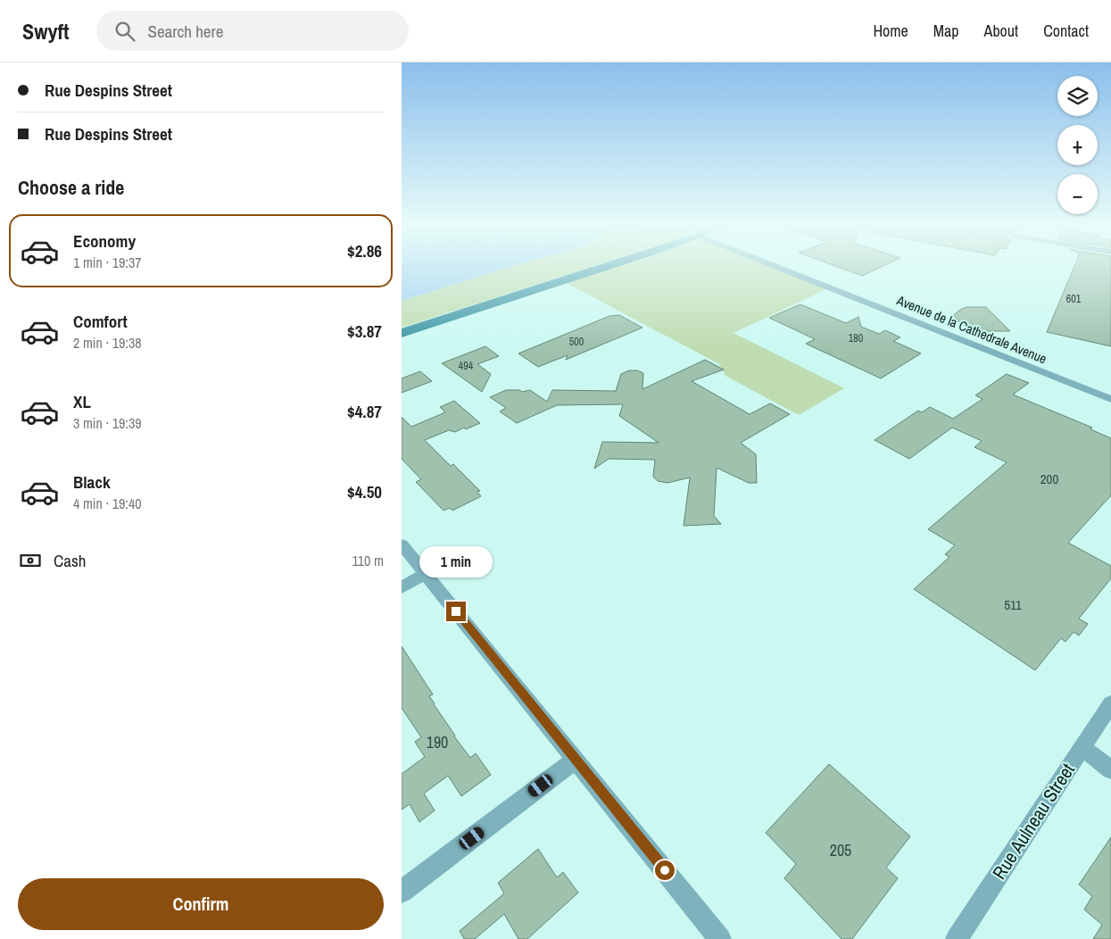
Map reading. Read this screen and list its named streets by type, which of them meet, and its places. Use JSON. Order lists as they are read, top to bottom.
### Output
{
  "streets": {
    "street": ["Avenue de la Cathedrale Avenue", "Rue Aulneau Street"]
  },
  "house_numbers": [
    "601",
    "180",
    "500",
    "494",
    "200",
    "511",
    "190",
    "205"
  ],
  "page": {
    "header": "Swyft",
    "search": "Search here",
    "nav": [
      "Home",
      "Map",
      "About",
      "Contact"
    ],
    "banner": ["Rue Despins Street", "Rue Despins Street"],
    "map_buttons": ["+", "−"],
    "heading": "Choose a ride",
    "list": [
      {
        "name": "Economy",
        "note": "1 min · 19:37",
        "value": "$2.86"
      },
      {
        "name": "Comfort",
        "note": "2 min · 19:38",
        "value": "$3.87"
      },
      {
        "name": "XL",
        "note": "3 min · 19:39",
        "value": "$4.87"
      },
      {
        "name": "Black",
        "note": "4 min · 19:40",
        "value": "$4.50"
      }
    ],
    "pay": ["Cash", "110 m"],
    "bubble": "1 min",
    "buttons": "Confirm"
  }
}
